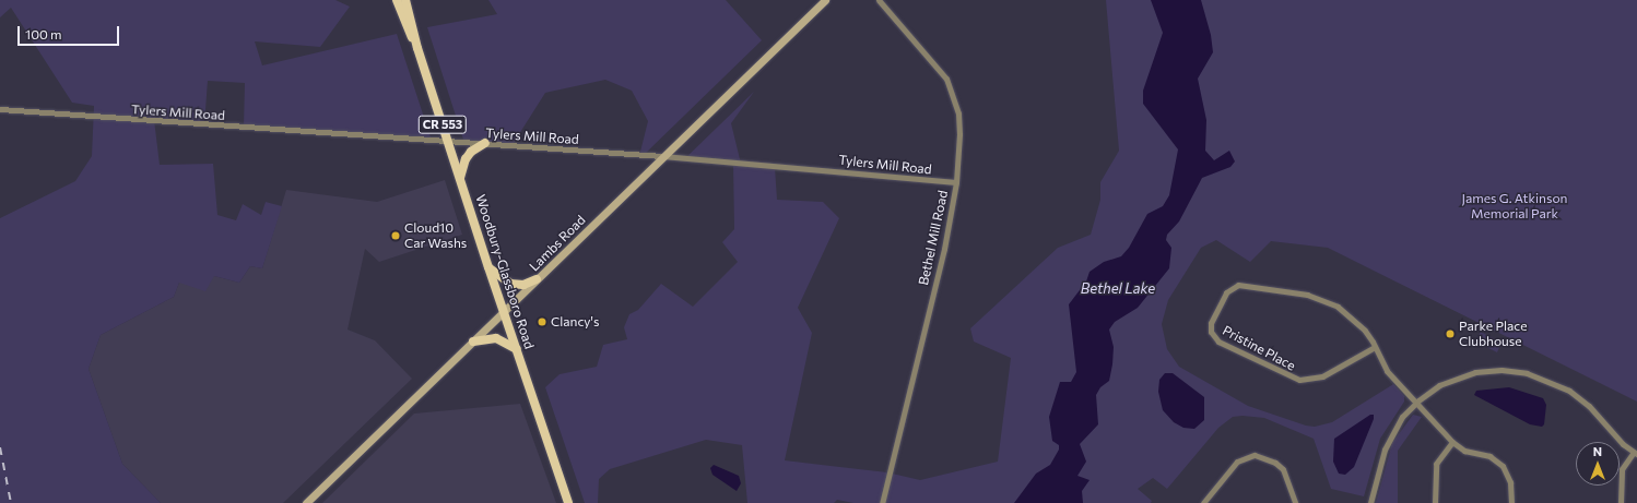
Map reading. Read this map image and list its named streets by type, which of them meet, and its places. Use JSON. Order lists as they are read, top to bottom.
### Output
{
  "streets": {
    "main road": ["CR 553", "Lambs Road", "Woodbury-Glassboro Road"],
    "street": ["Tylers Mill Road", "Bethel Mill Road", "Pristine Place"]
  },
  "crossings": [
    ["Tylers Mill Road", "Bethel Mill Road"],
    ["Tylers Mill Road", "Lambs Road"],
    ["Tylers Mill Road", "Woodbury-Glassboro Road"],
    ["Lambs Road", "Woodbury-Glassboro Road"]
  ],
  "water": ["Bethel Lake"],
  "parks": ["James G. Atkinson Memorial Park"],
  "places": ["Cloud10 Car Washs", "Clancy's", "Parke Place Clubhouse"],
  "scale_bar": "100 m",
  "north": "top"
}
